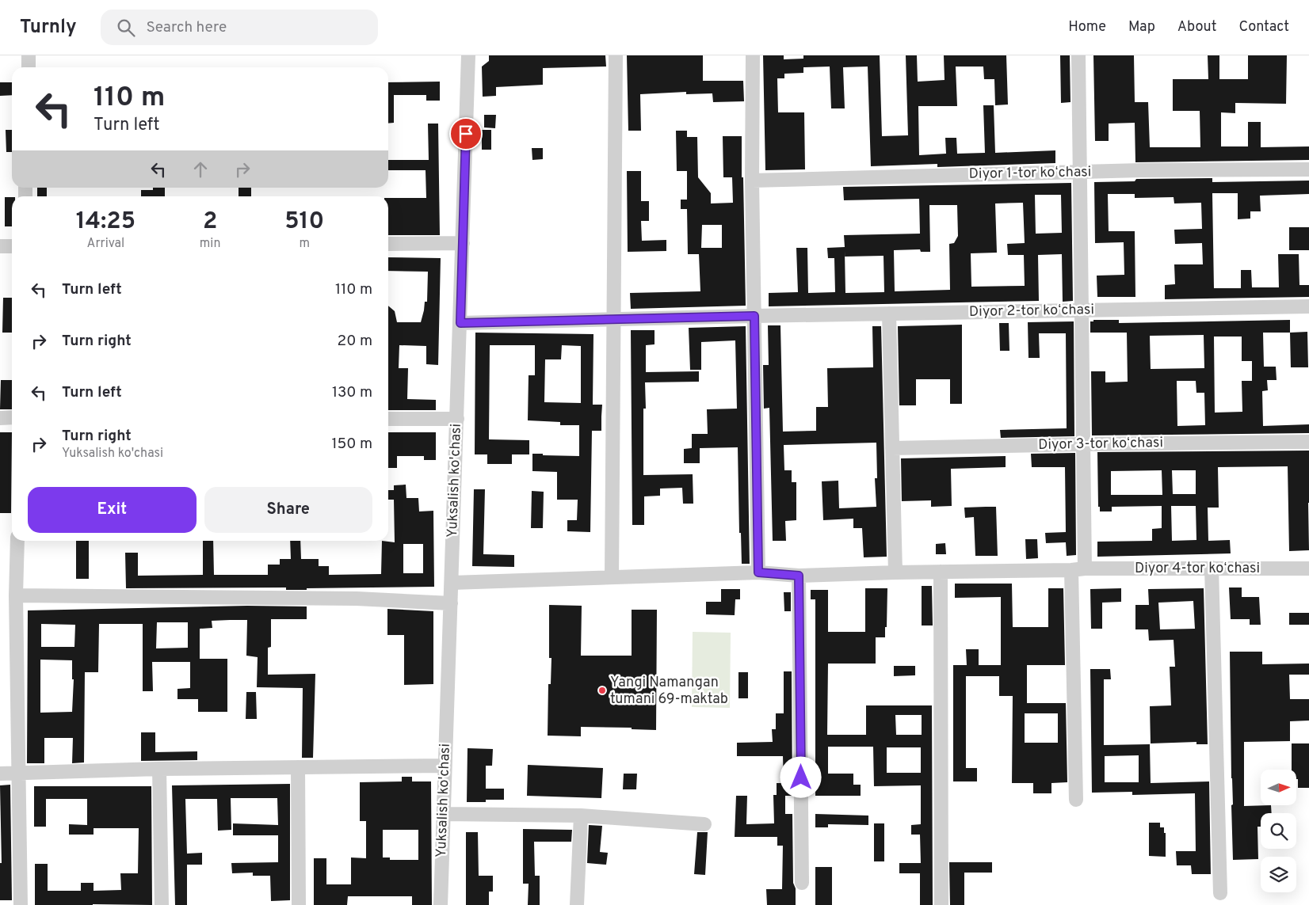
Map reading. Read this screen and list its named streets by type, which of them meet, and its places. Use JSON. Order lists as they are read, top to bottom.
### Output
{
  "streets": {
    "street": [
      "Diyor 1-tor koʻchasi",
      "Diyor 2-tor koʻchasi",
      "Diyor 3-tor koʻchasi",
      "Yuksalish ko'chasi",
      "Diyor 4-tor koʻchasi"
    ]
  },
  "crossings": [
    ["Diyor 2-tor koʻchasi", "Yuksalish ko'chasi"],
    ["Yuksalish ko'chasi", "Diyor 4-tor koʻchasi"]
  ],
  "places": ["Yangi Namangan tumani 69-maktab"],
  "north": "right",
  "page": {
    "header": "Turnly",
    "search": "Search here",
    "nav": [
      "Home",
      "Map",
      "About",
      "Contact"
    ],
    "turn": ["110 m", "Turn left"],
    "eta": [
      "14:25",
      "Arrival",
      "2",
      "min",
      "510",
      "m"
    ],
    "list": [
      {
        "name": "Turn left",
        "value": "110 m"
      },
      {
        "name": "Turn right",
        "value": "20 m"
      },
      {
        "name": "Turn left",
        "value": "130 m"
      },
      {
        "name": "Turn right",
        "note": "Yuksalish ko'chasi",
        "value": "150 m"
      }
    ],
    "buttons": ["Exit", "Share"]
  }
}
